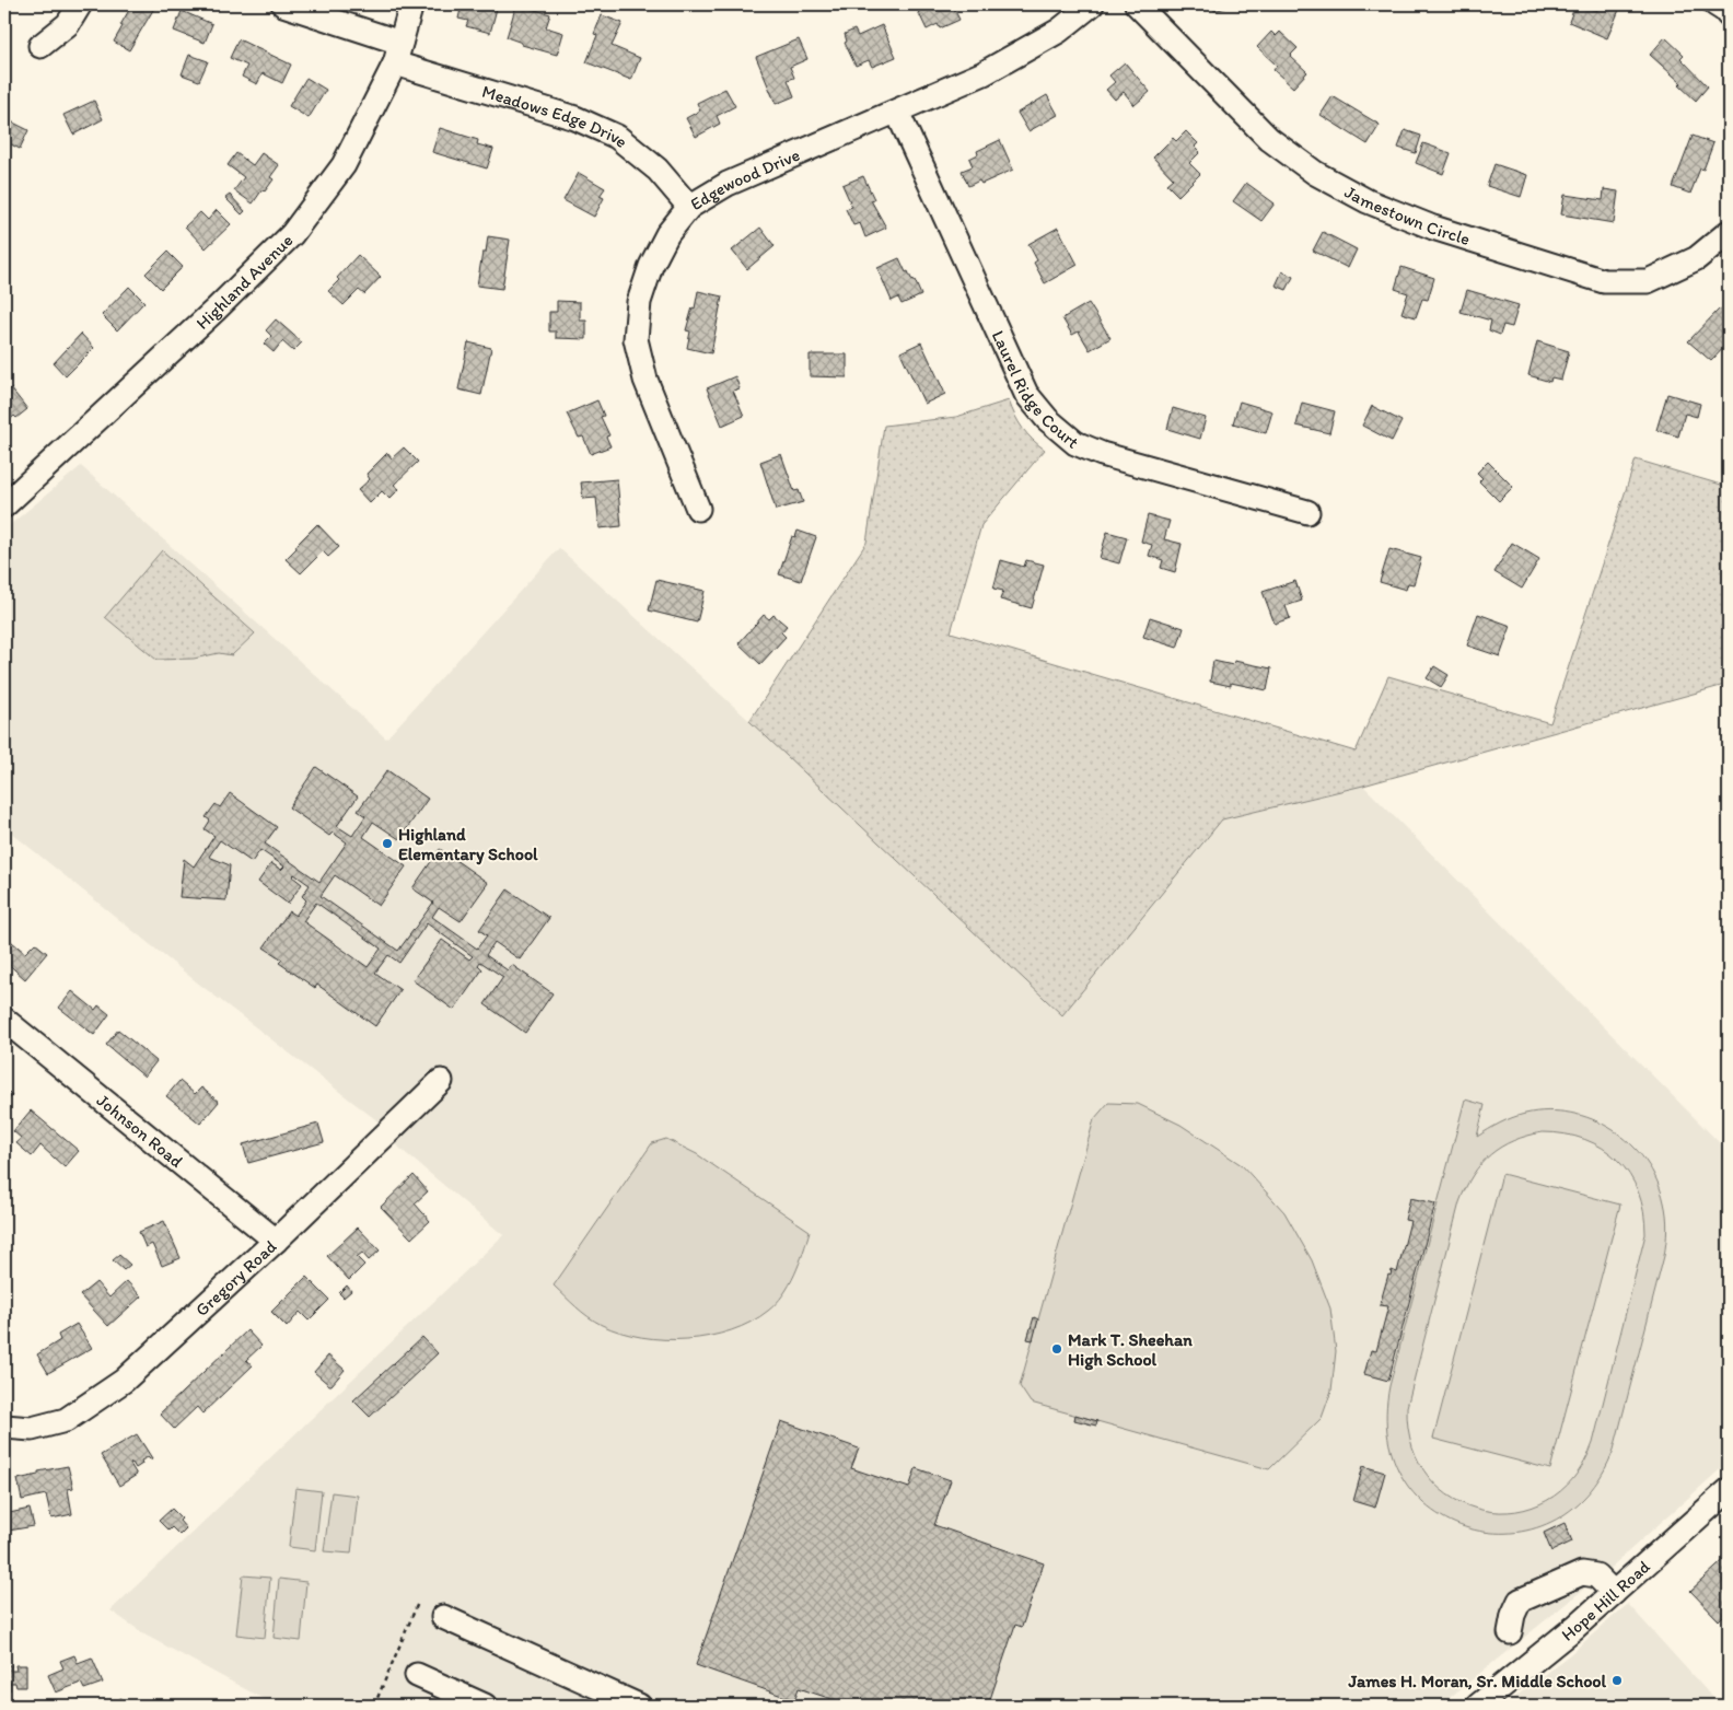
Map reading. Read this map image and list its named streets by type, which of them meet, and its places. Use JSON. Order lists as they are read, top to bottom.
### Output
{
  "streets": {
    "street": [
      "Meadows Edge Drive",
      "Edgewood Drive",
      "Jamestown Circle",
      "Highland Avenue",
      "Laurel Ridge Court",
      "Johnson Road",
      "Gregory Road",
      "Hope Hill Road"
    ]
  },
  "crossings": [
    ["Meadows Edge Drive", "Edgewood Drive"],
    ["Meadows Edge Drive", "Highland Avenue"],
    ["Edgewood Drive", "Laurel Ridge Court"],
    ["Johnson Road", "Gregory Road"]
  ],
  "places": ["Highland Elementary School", "Mark T. Sheehan High School", "James H. Moran, Sr. Middle School"]
}
